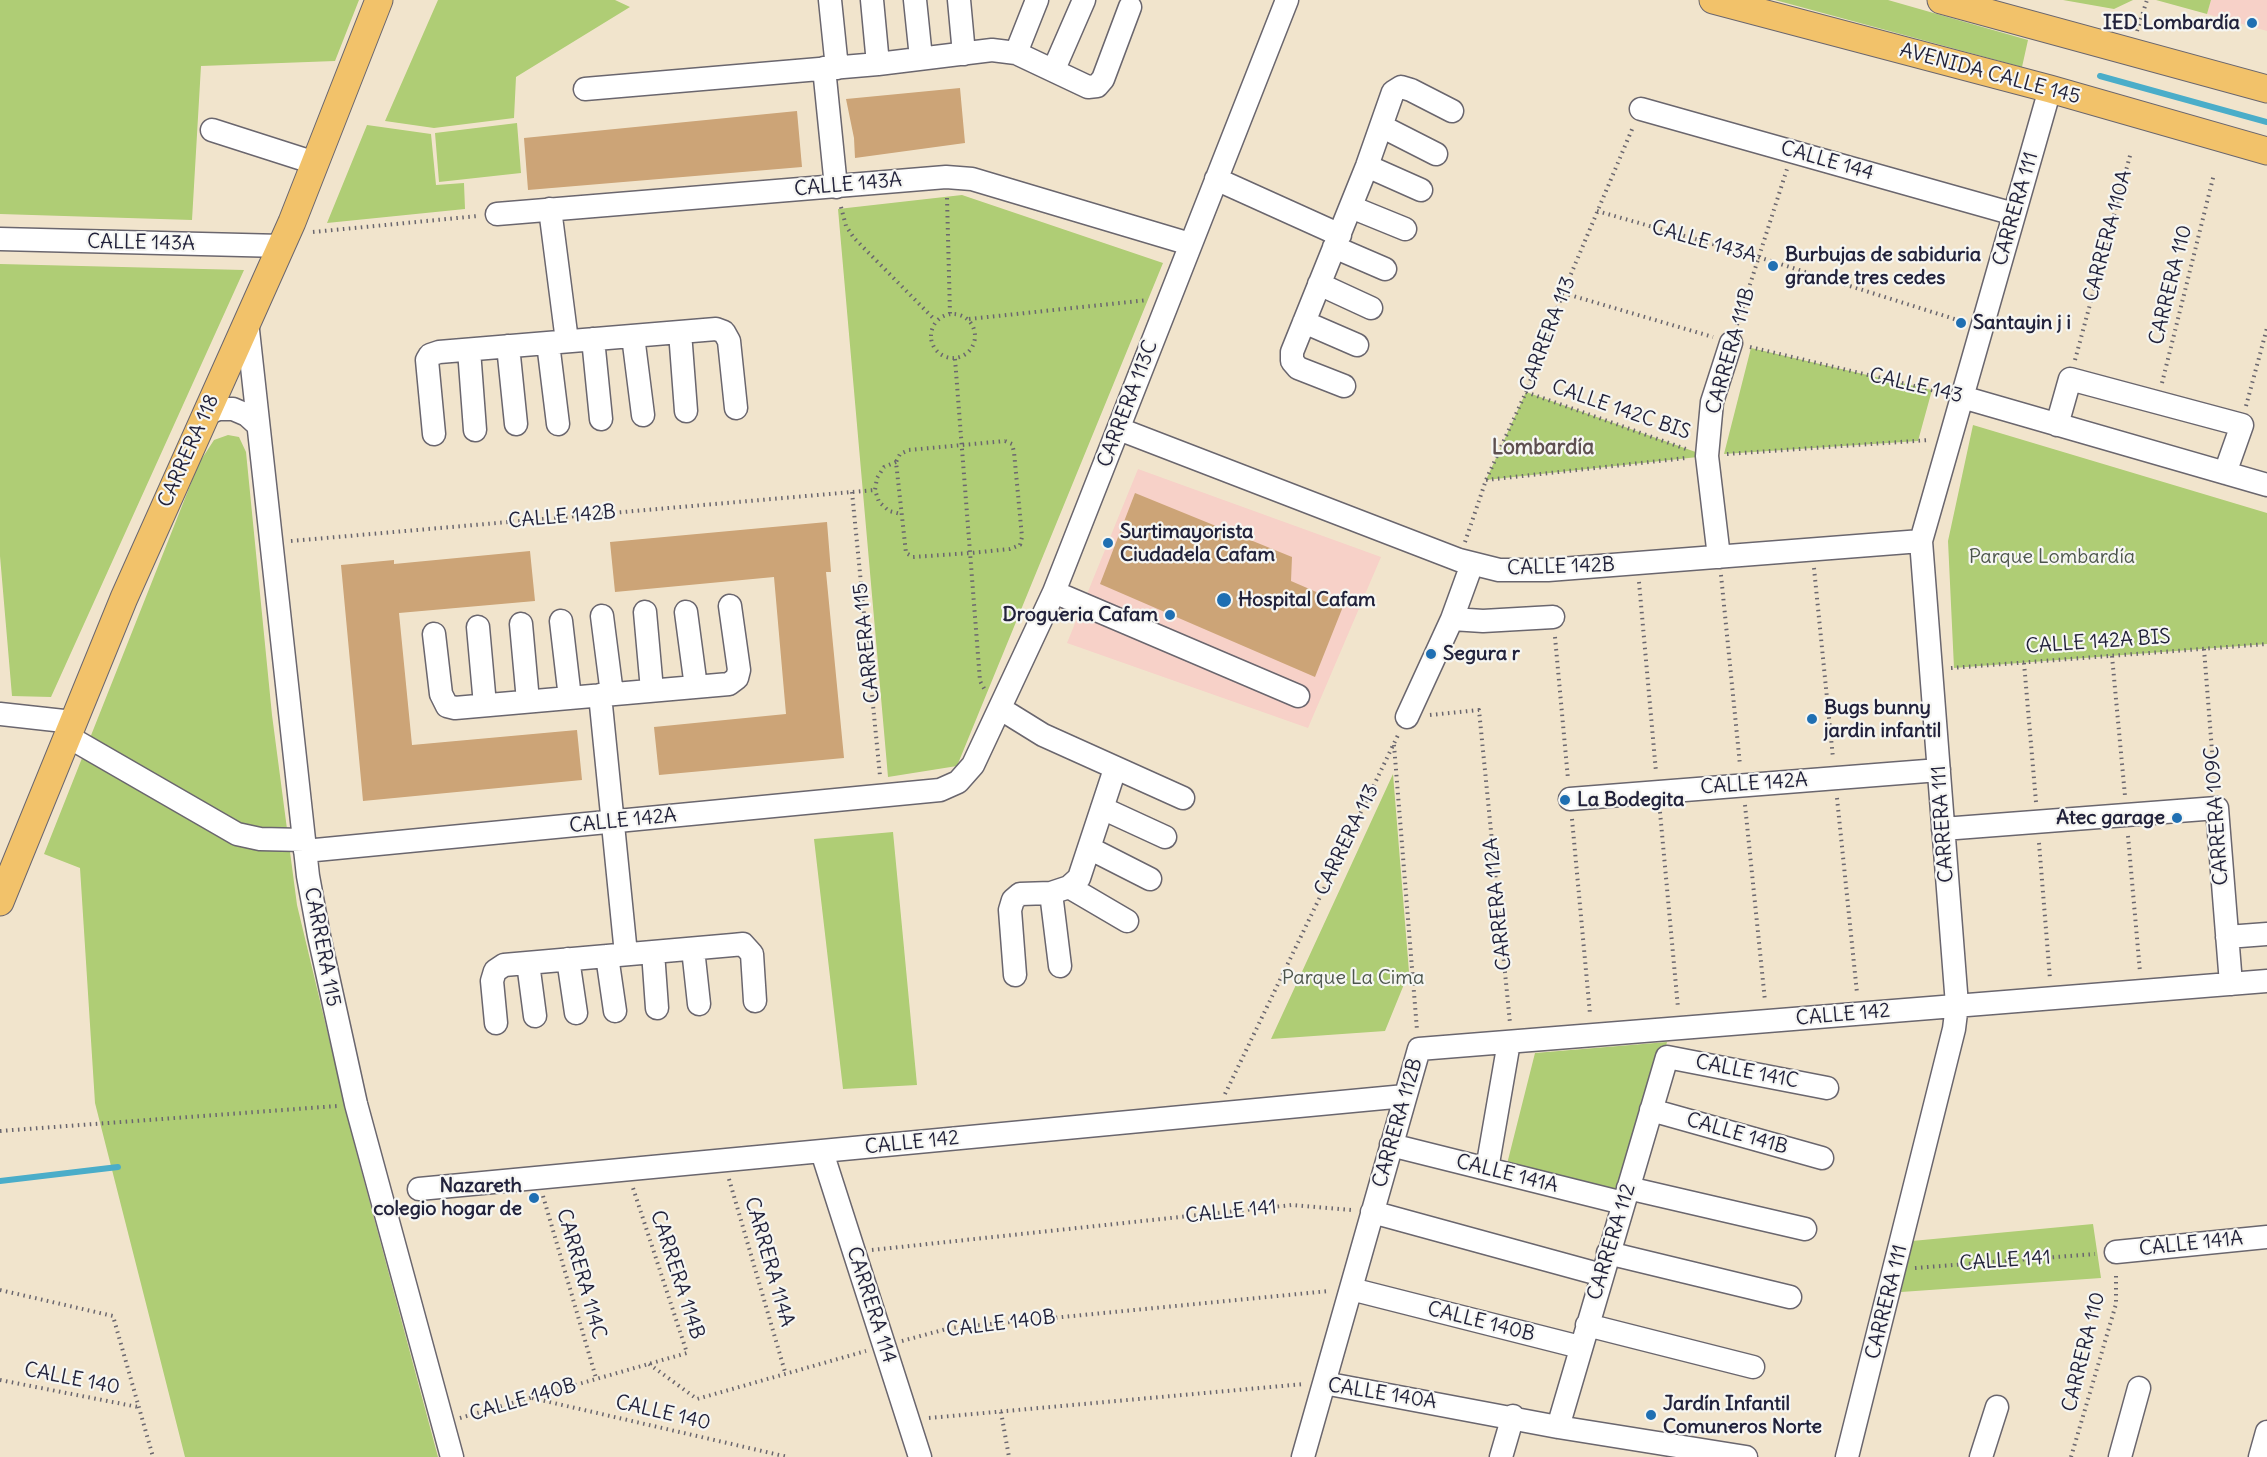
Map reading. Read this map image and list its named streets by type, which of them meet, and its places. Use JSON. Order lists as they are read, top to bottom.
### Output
{
  "streets": {
    "main road": ["AVENIDA CALLE 145", "CARRERA 118"],
    "street": [
      "CALLE 144",
      "CALLE 143A",
      "CARRERA 111",
      "CARRERA 111B",
      "CALLE 143",
      "CARRERA 113C",
      "CALLE 142B",
      "CARRERA 115",
      "CALLE 142A",
      "CARRERA 109C",
      "CALLE 142",
      "CALLE 141C",
      "CARRERA 112B",
      "CALLE 141B",
      "CALLE 141A",
      "CARRERA 112",
      "CARRERA 114",
      "CALLE 140B",
      "CALLE 140A"
    ],
    "path": [
      "CARRERA 110A",
      "CARRERA 110",
      "CARRERA 113",
      "CALLE 142C BIS",
      "CALLE 142A BIS",
      "CARRERA 112A",
      "CALLE 141",
      "CARRERA 114A",
      "CARRERA 114C",
      "CARRERA 114B",
      "CALLE 140"
    ]
  },
  "crossings": [
    ["AVENIDA CALLE 145", "CARRERA 111"],
    ["CALLE 144", "CARRERA 111"],
    ["CALLE 144", "CARRERA 113"],
    ["CALLE 144", "CARRERA 111B"],
    ["CALLE 143A", "CARRERA 111"],
    ["CALLE 143A", "CARRERA 113"],
    ["CALLE 143A", "CARRERA 111B"],
    ["CALLE 143A", "CARRERA 113C"],
    ["CALLE 143A", "CARRERA 118"],
    ["CARRERA 111", "CALLE 143"],
    ["CARRERA 111", "CALLE 142B"],
    ["CARRERA 111", "CALLE 142A BIS"],
    ["CARRERA 111", "CALLE 142A"],
    ["CARRERA 111", "CALLE 142"],
    ["CARRERA 111", "CALLE 141"],
    ["CARRERA 110", "CALLE 141A"],
    ["CARRERA 110", "CALLE 141"],
    ["CARRERA 113", "CALLE 143"],
    ["CARRERA 113", "CALLE 142C BIS"],
    ["CARRERA 113", "CALLE 142B"],
    ["CARRERA 113", "CARRERA 112A"],
    ["CARRERA 113", "CALLE 142"],
    ["CARRERA 113", "CARRERA 112B"],
    ["CARRERA 111B", "CALLE 143"],
    ["CARRERA 111B", "CALLE 142C BIS"],
    ["CARRERA 111B", "CALLE 142B"],
    ["CARRERA 113C", "CALLE 142B"],
    ["CARRERA 113C", "CALLE 142A"],
    ["CARRERA 118", "CARRERA 115"],
    ["CARRERA 118", "CALLE 142A"],
    ["CALLE 142B", "CARRERA 115"],
    ["CALLE 142A BIS", "CARRERA 109C"],
    ["CARRERA 115", "CALLE 142A"],
    ["CARRERA 115", "CALLE 140B"],
    ["CARRERA 109C", "CALLE 142"],
    ["CARRERA 112A", "CALLE 142"],
    ["CALLE 142", "CARRERA 112B"],
    ["CALLE 142", "CARRERA 114A"],
    ["CALLE 142", "CARRERA 114C"],
    ["CALLE 142", "CARRERA 114B"],
    ["CALLE 142", "CARRERA 114"],
    ["CALLE 141C", "CARRERA 112"],
    ["CARRERA 112B", "CALLE 141A"],
    ["CARRERA 112B", "CALLE 141"],
    ["CARRERA 112B", "CALLE 140B"],
    ["CARRERA 112B", "CALLE 140A"],
    ["CALLE 141B", "CARRERA 112"],
    ["CALLE 141A", "CALLE 141"],
    ["CALLE 141A", "CARRERA 112"],
    ["CALLE 141", "CARRERA 114"],
    ["CARRERA 112", "CALLE 140B"],
    ["CARRERA 112", "CALLE 140A"],
    ["CARRERA 114A", "CALLE 140B"],
    ["CARRERA 114C", "CALLE 140B"],
    ["CARRERA 114B", "CALLE 140B"],
    ["CARRERA 114", "CALLE 140B"],
    ["CARRERA 114", "CALLE 140A"],
    ["CALLE 140B", "CALLE 140"]
  ],
  "districts": ["Lombardía"],
  "parks": ["Parque Lombardía", "Parque La Cima"],
  "places": [
    "IED Lombardía",
    "Burbujas de sabiduria grande tres cedes",
    "Santayin j i",
    "Surtimayorista Ciudadela Cafam",
    "Hospital Cafam",
    "Drogueria Cafam",
    "Segura r",
    "Bugs bunny jardin infantil",
    "La Bodegita",
    "Atec garage",
    "Nazareth colegio hogar de",
    "Jardín Infantil Comuneros Norte"
  ]
}
